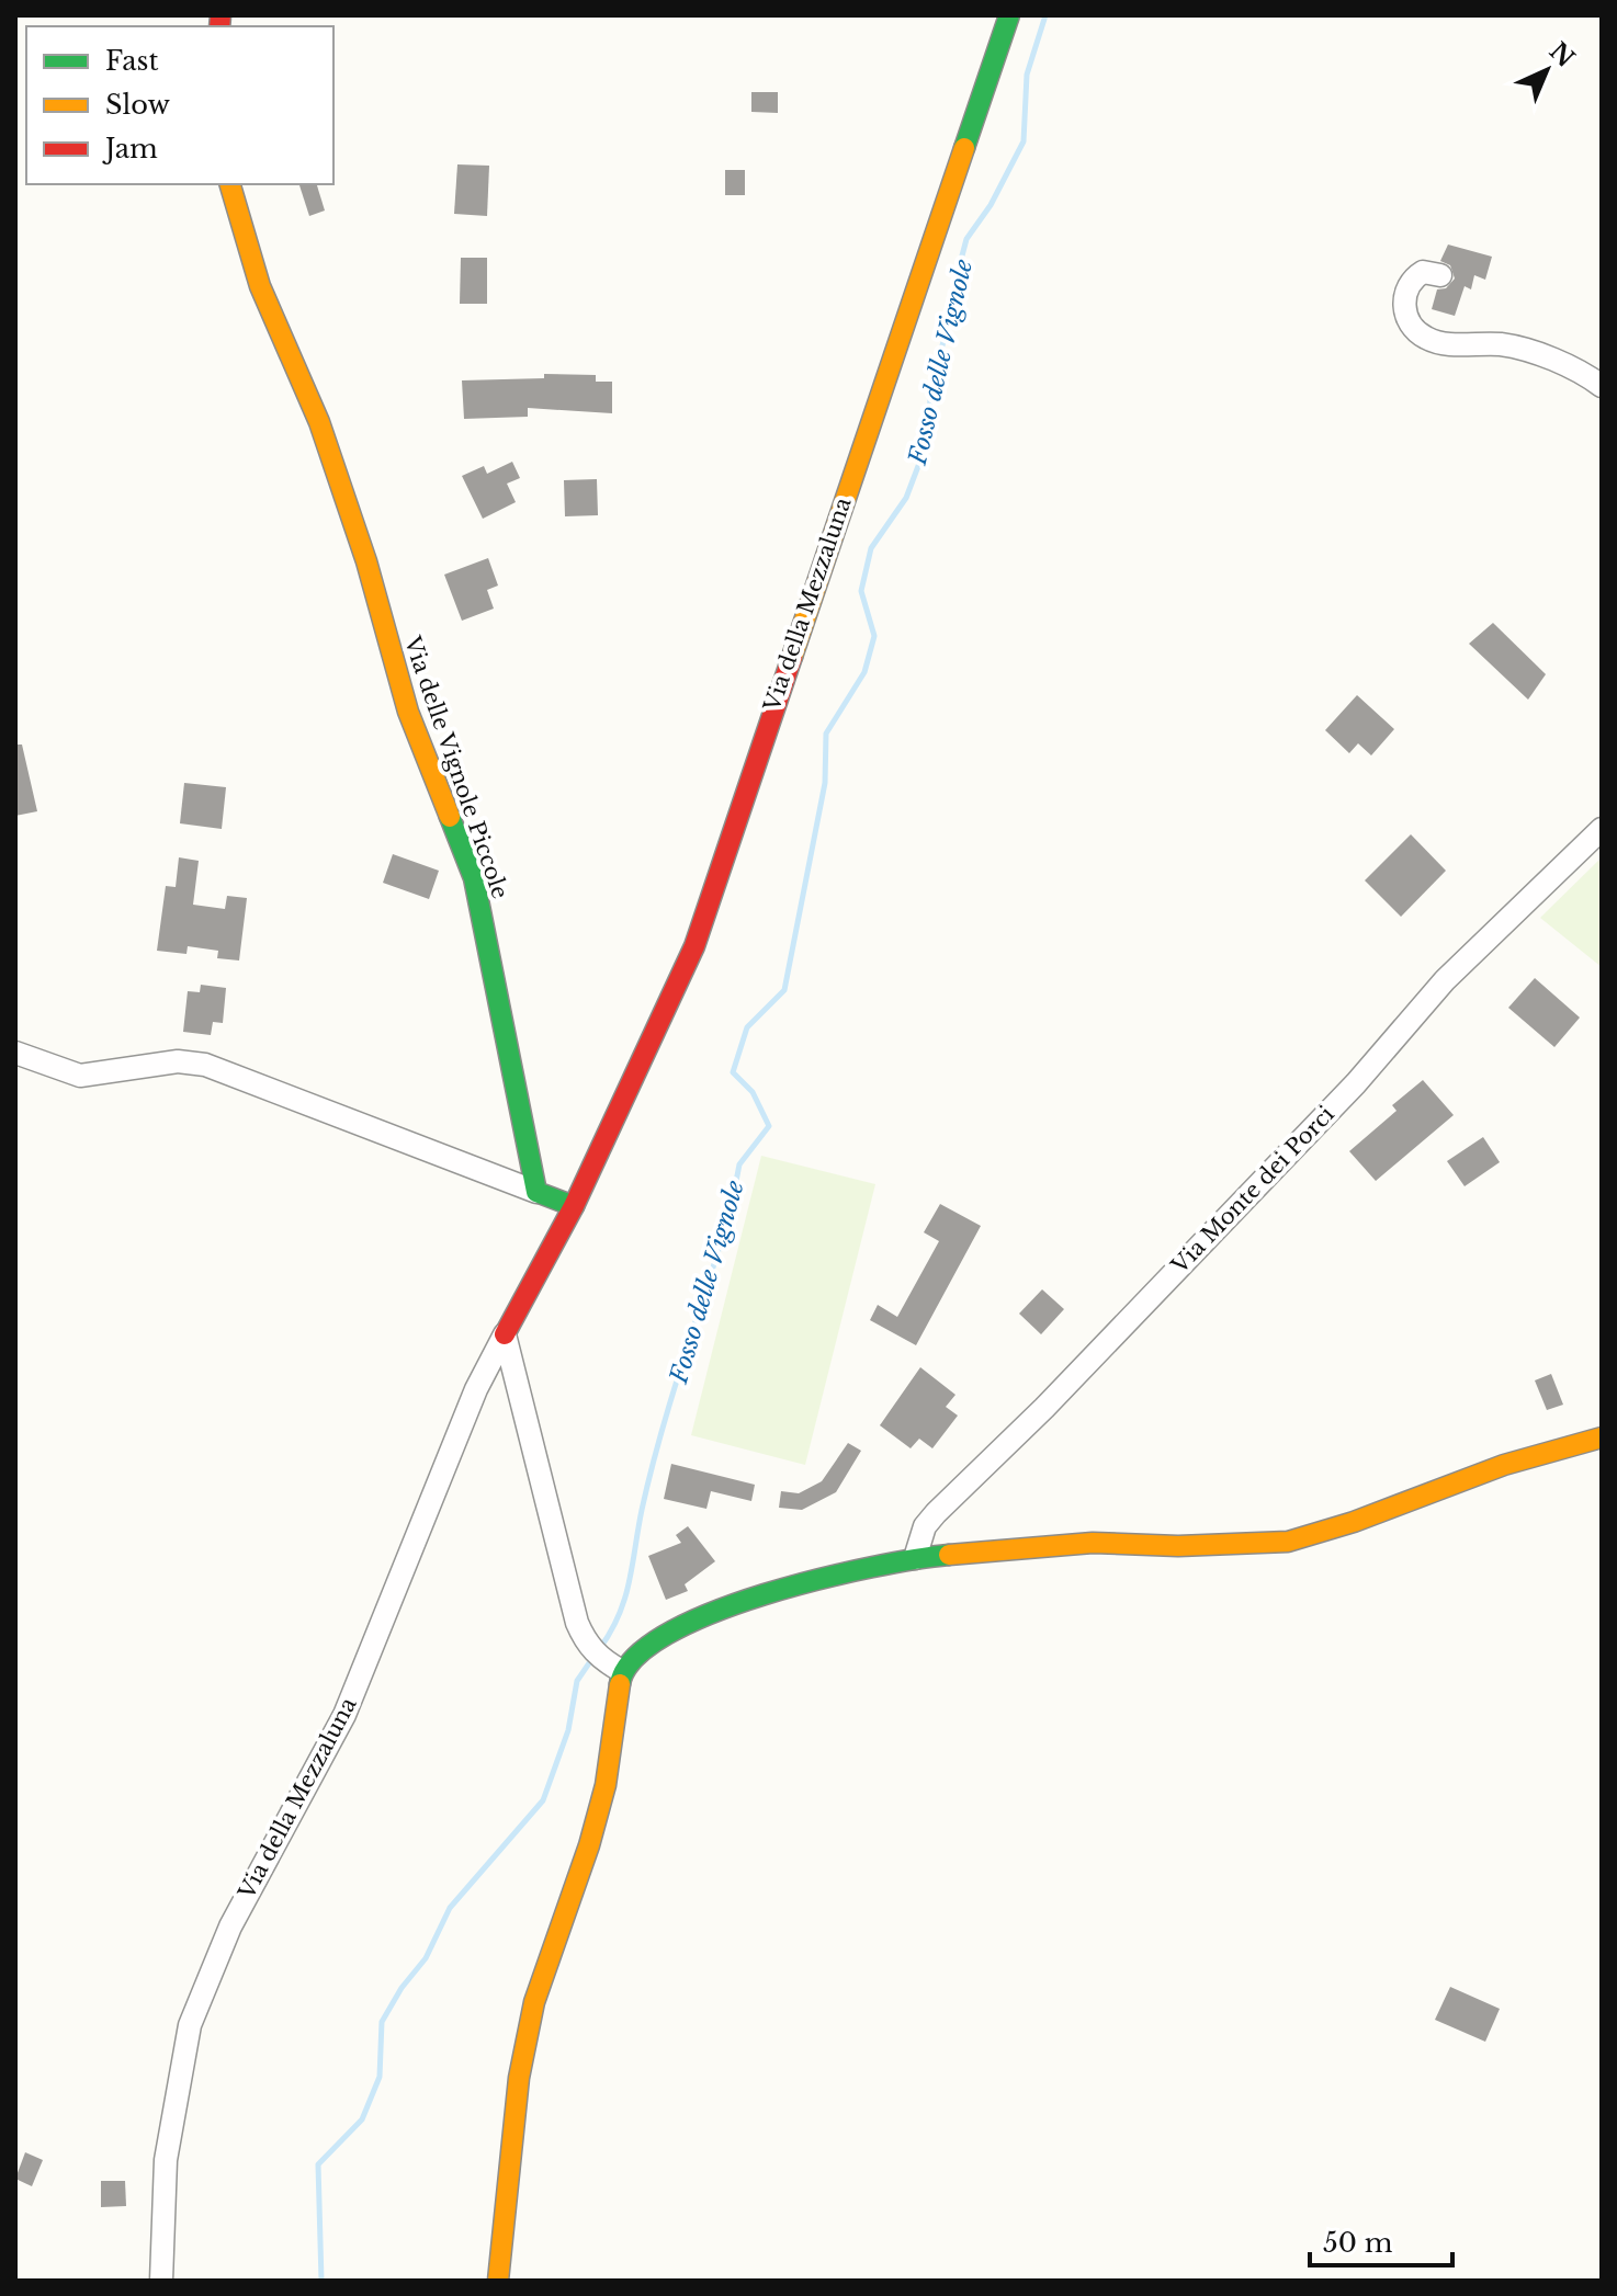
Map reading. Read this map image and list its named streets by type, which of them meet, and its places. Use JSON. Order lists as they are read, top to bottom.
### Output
{
  "streets": {
    "street": ["Via della Mezzaluna", "Via delle Vignole Piccole", "Via Monte dei Porci"]
  },
  "water": ["Fosso delle Vignole"],
  "legend": ["Fast", "Slow", "Jam"],
  "scale_bar": "50 m",
  "north": "top right"
}
